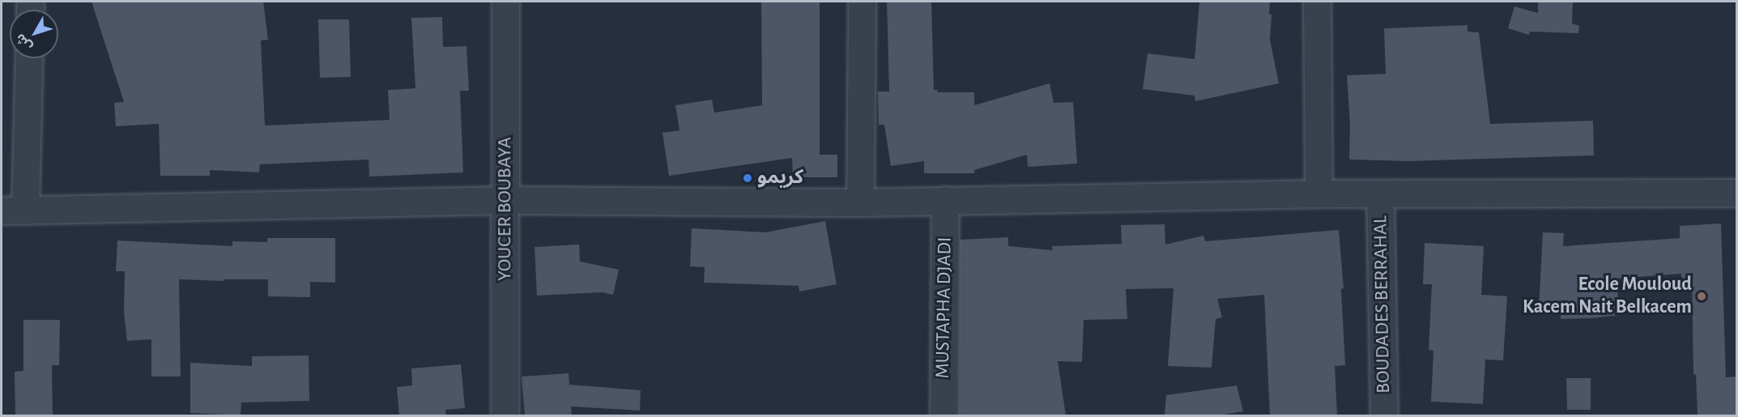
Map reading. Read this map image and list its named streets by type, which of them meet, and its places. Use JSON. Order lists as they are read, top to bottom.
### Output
{
  "streets": {
    "street": ["YOUCER BOUBAYA", "BOUDADES BERRAHAL", "MUSTAPHA DJADI"]
  },
  "places": ["كريمو", "Ecole Mouloud Kacem Nait Belkacem"],
  "north": "bottom left"
}
